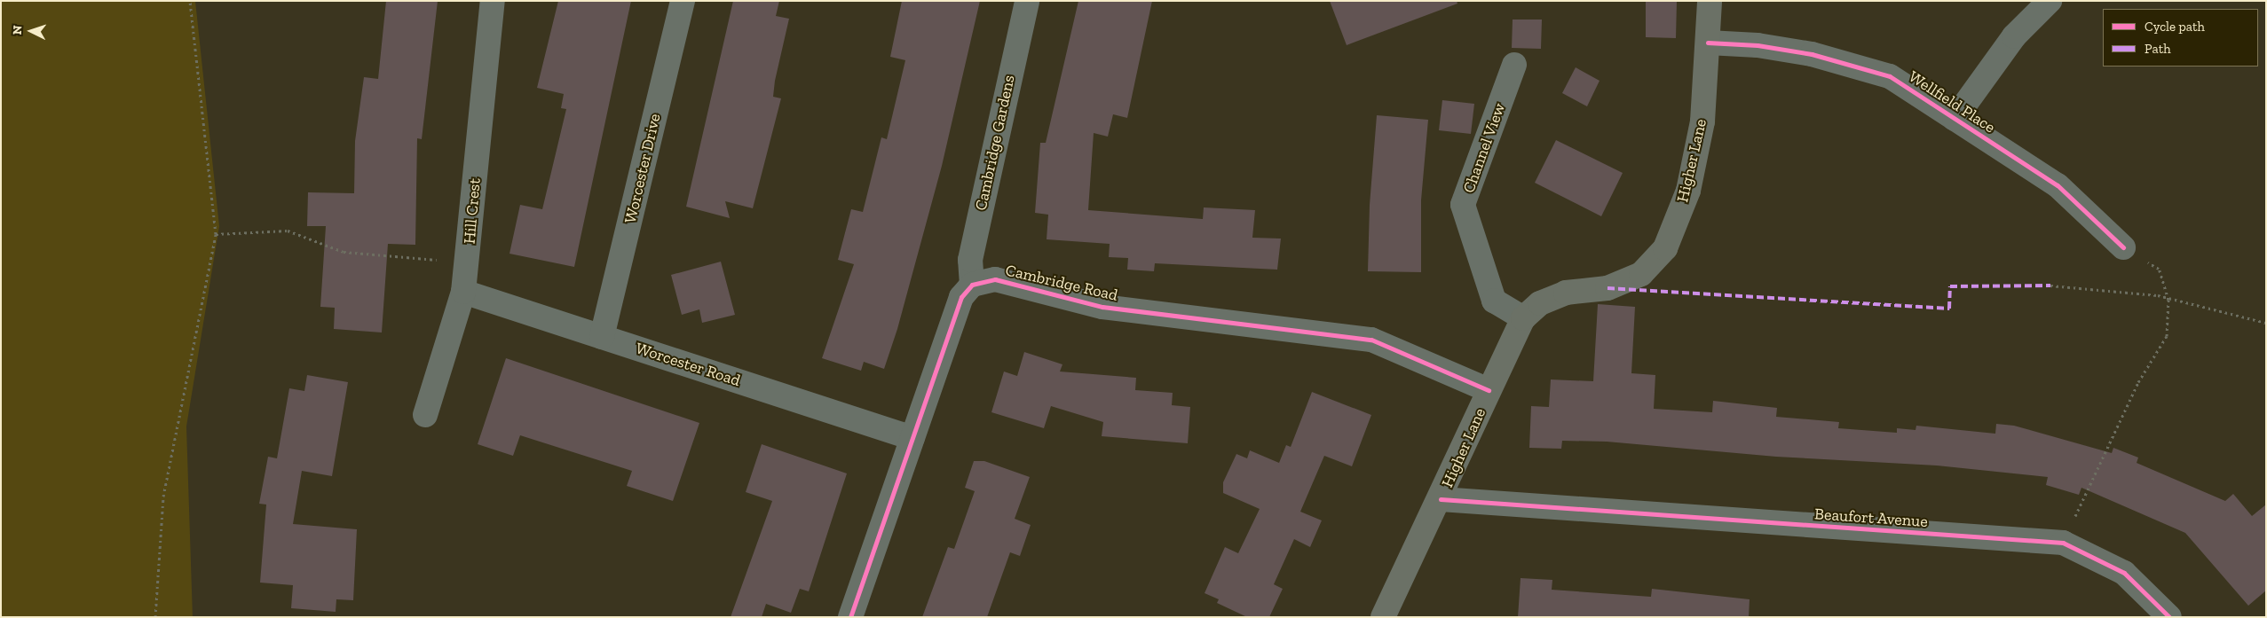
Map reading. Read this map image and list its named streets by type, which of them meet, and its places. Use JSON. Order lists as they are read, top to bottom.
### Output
{
  "streets": {
    "street": [
      "Wellfield Place",
      "Cambridge Gardens",
      "Channel View",
      "Higher Lane",
      "Worcester Drive",
      "Hill Crest",
      "Cambridge Road",
      "Worcester Road",
      "Beaufort Avenue"
    ]
  },
  "crossings": [
    ["Wellfield Place", "Higher Lane"],
    ["Cambridge Gardens", "Cambridge Road"],
    ["Channel View", "Higher Lane"],
    ["Higher Lane", "Cambridge Road"],
    ["Higher Lane", "Beaufort Avenue"],
    ["Worcester Drive", "Worcester Road"],
    ["Hill Crest", "Worcester Road"]
  ],
  "legend": ["Cycle path", "Path"],
  "north": "left"
}
